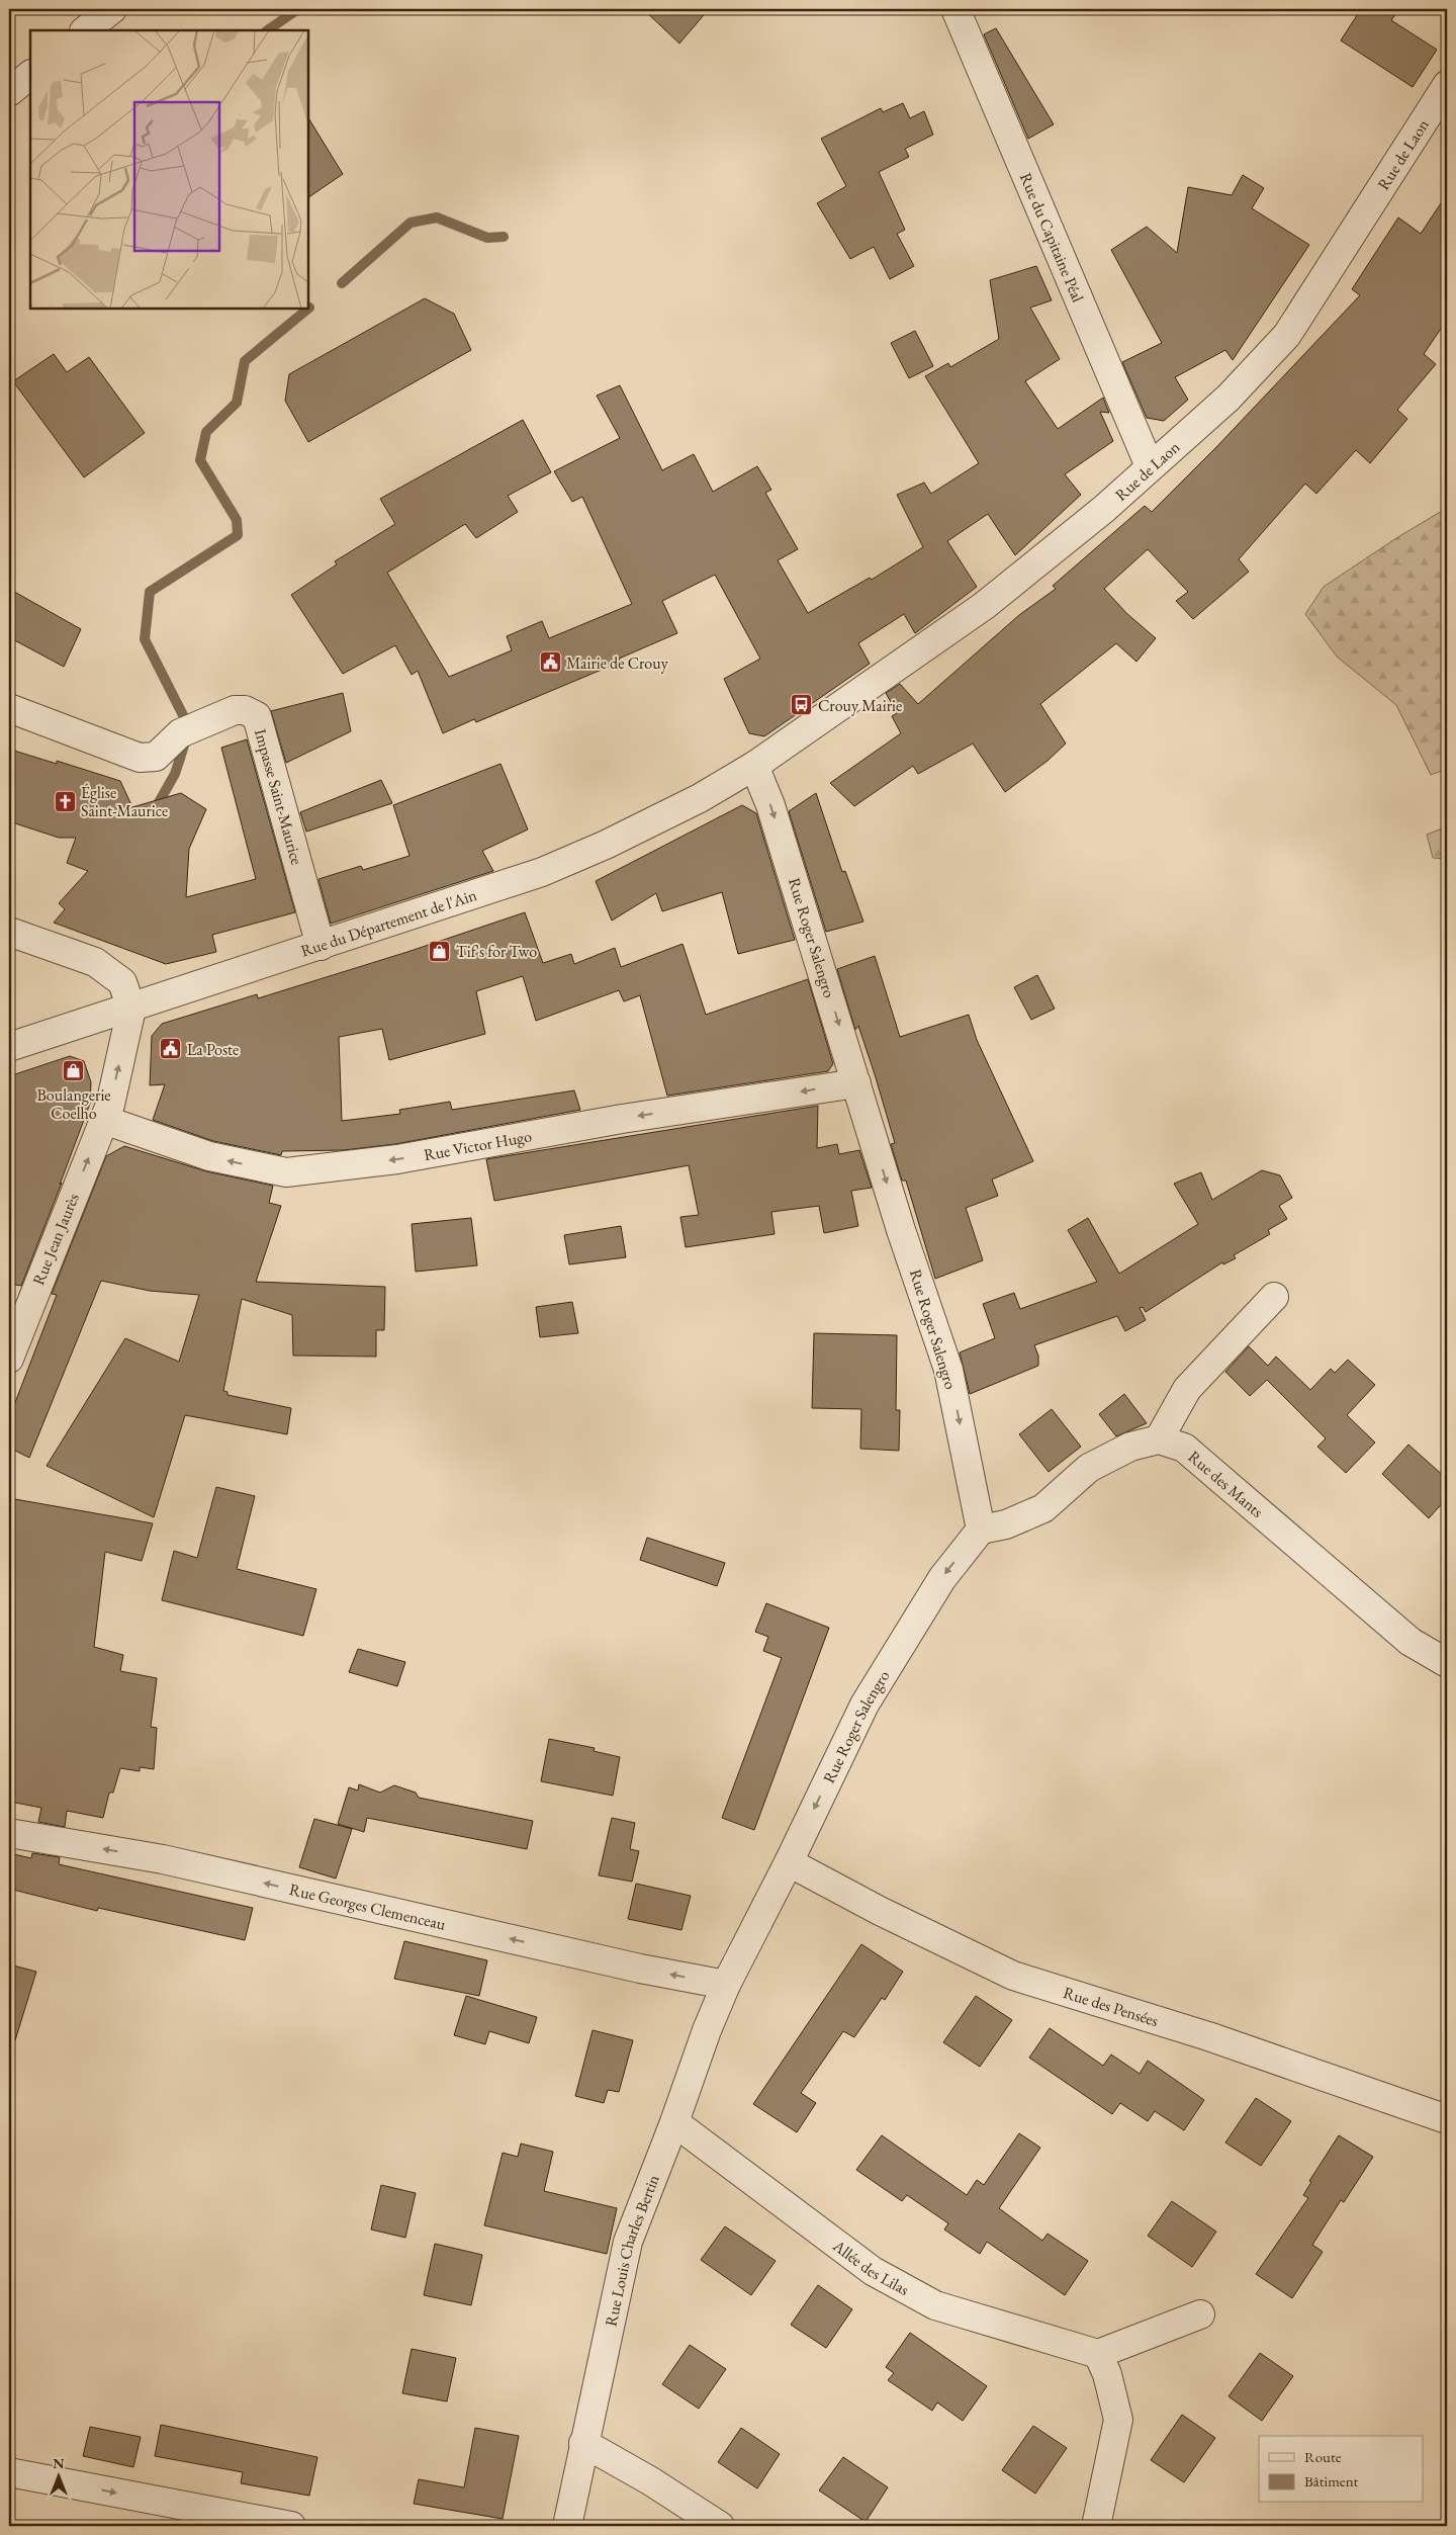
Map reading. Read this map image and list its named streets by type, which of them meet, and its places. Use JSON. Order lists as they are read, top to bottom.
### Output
{
  "streets": {
    "street": [
      "Rue de Laon",
      "Rue du Capitaine Péal",
      "Impasse Saint-Maurice",
      "Rue du Département de l'Ain",
      "Rue Roger Salengro",
      "Rue Victor Hugo",
      "Rue Jean Jaurès",
      "Rue des Mants",
      "Rue Georges Clemenceau",
      "Rue des Pensées",
      "Rue Louis Charles Bertin",
      "Allée des Lilas"
    ]
  },
  "crossings": [
    ["Rue de Laon", "Rue du Capitaine Péal"],
    ["Rue de Laon", "Rue du Département de l'Ain"],
    ["Rue de Laon", "Rue Roger Salengro"],
    ["Impasse Saint-Maurice", "Rue du Département de l'Ain"],
    ["Rue du Département de l'Ain", "Rue Roger Salengro"],
    ["Rue du Département de l'Ain", "Rue Jean Jaurès"],
    ["Rue Roger Salengro", "Rue Victor Hugo"],
    ["Rue Roger Salengro", "Rue Georges Clemenceau"],
    ["Rue Roger Salengro", "Rue des Pensées"],
    ["Rue Roger Salengro", "Rue Louis Charles Bertin"],
    ["Rue Victor Hugo", "Rue Jean Jaurès"],
    ["Rue Georges Clemenceau", "Rue Louis Charles Bertin"],
    ["Rue Louis Charles Bertin", "Allée des Lilas"]
  ],
  "one_way": [
    "Rue Roger Salengro",
    "Rue Victor Hugo",
    "Rue Jean Jaurès",
    "Rue Georges Clemenceau"
  ],
  "places": {
    "public building": ["Mairie de Crouy", "La Poste"],
    "bus stop": ["Crouy Mairie"],
    "church": ["Église Saint-Maurice"],
    "shop": ["Tif's for Two", "Boulangerie Coelho"]
  },
  "legend": ["Route", "Bâtiment"],
  "north": "top"
}
